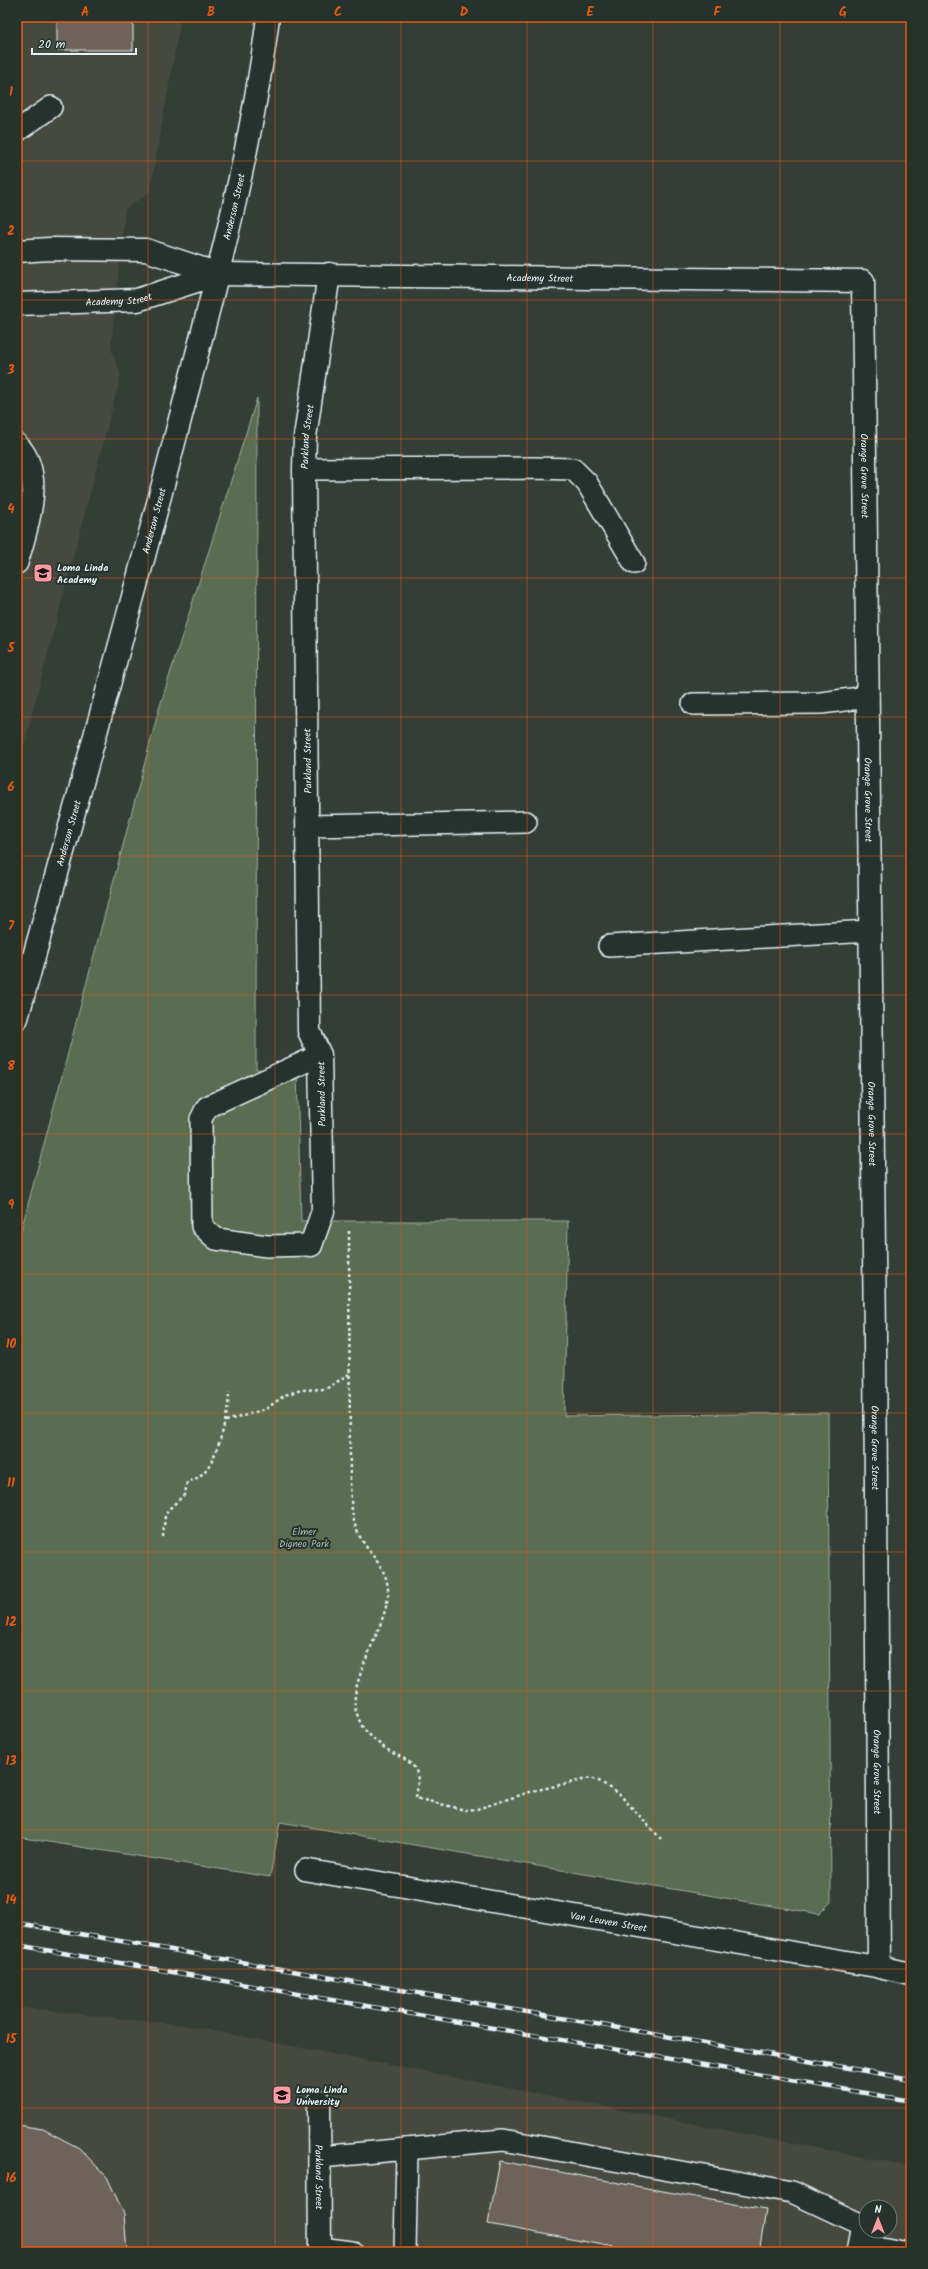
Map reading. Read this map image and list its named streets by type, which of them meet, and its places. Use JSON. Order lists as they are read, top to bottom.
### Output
{
  "streets": {
    "street": [
      "Anderson Street",
      "Academy Street",
      "Parkland Street",
      "Orange Grove Street",
      "Van Leuven Street"
    ]
  },
  "crossings": [
    ["Anderson Street", "Academy Street"],
    ["Academy Street", "Parkland Street"],
    ["Academy Street", "Orange Grove Street"],
    ["Orange Grove Street", "Van Leuven Street"]
  ],
  "parks": ["Elmer Digneo Park"],
  "places": {
    "school or university": ["Loma Linda Academy", "Loma Linda University"]
  },
  "scale_bar": "20 m",
  "north": "top",
  "grid": {
    "columns": [
      "A",
      "B",
      "C",
      "D",
      "E",
      "F",
      "G"
    ],
    "rows": [
      "1",
      "2",
      "3",
      "4",
      "5",
      "6",
      "7",
      "8",
      "9",
      "10",
      "11",
      "12",
      "13",
      "14",
      "15",
      "16"
    ]
  }
}
